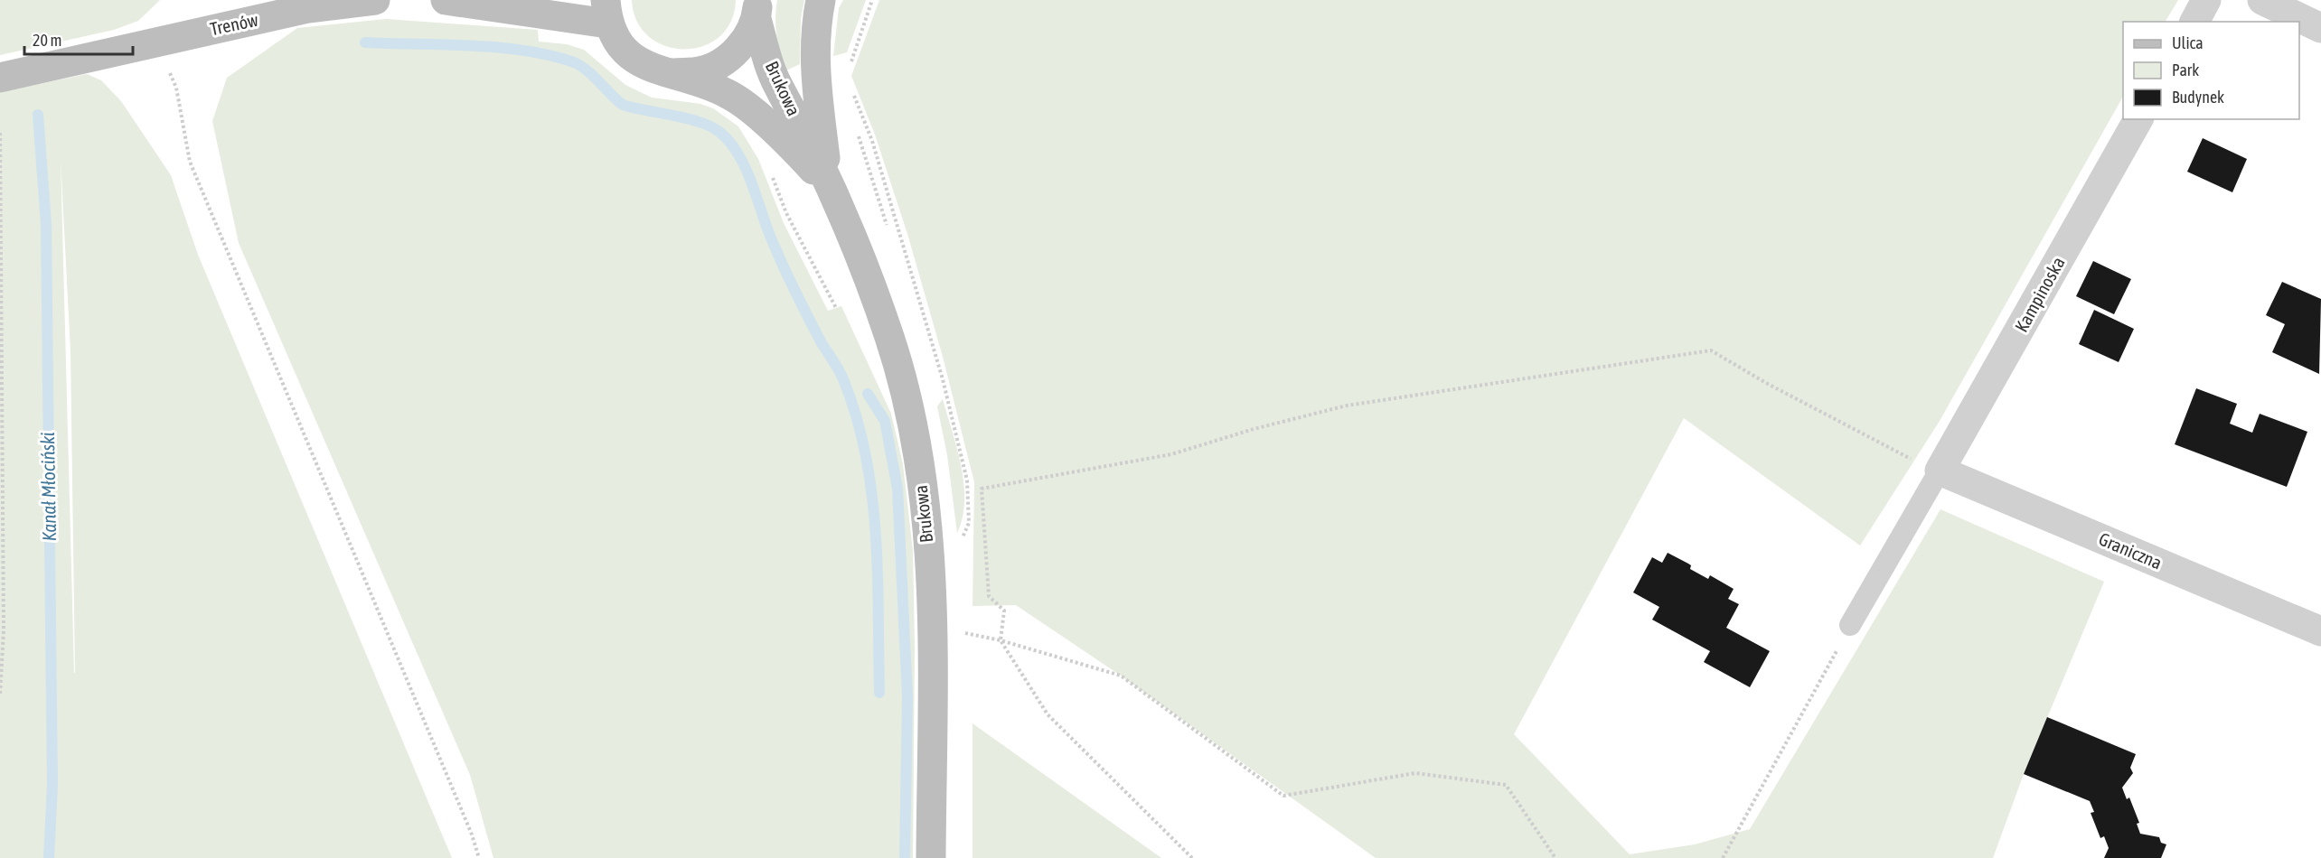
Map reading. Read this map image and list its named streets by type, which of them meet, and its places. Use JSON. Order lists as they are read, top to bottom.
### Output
{
  "streets": {
    "street": [
      "Trenów",
      "Brukowa",
      "Kampinoska",
      "Graniczna"
    ]
  },
  "crossings": [
    ["Kampinoska", "Graniczna"]
  ],
  "water": ["Kanał Młociński"],
  "legend": ["Ulica", "Park", "Budynek"],
  "scale_bar": "20 m"
}
